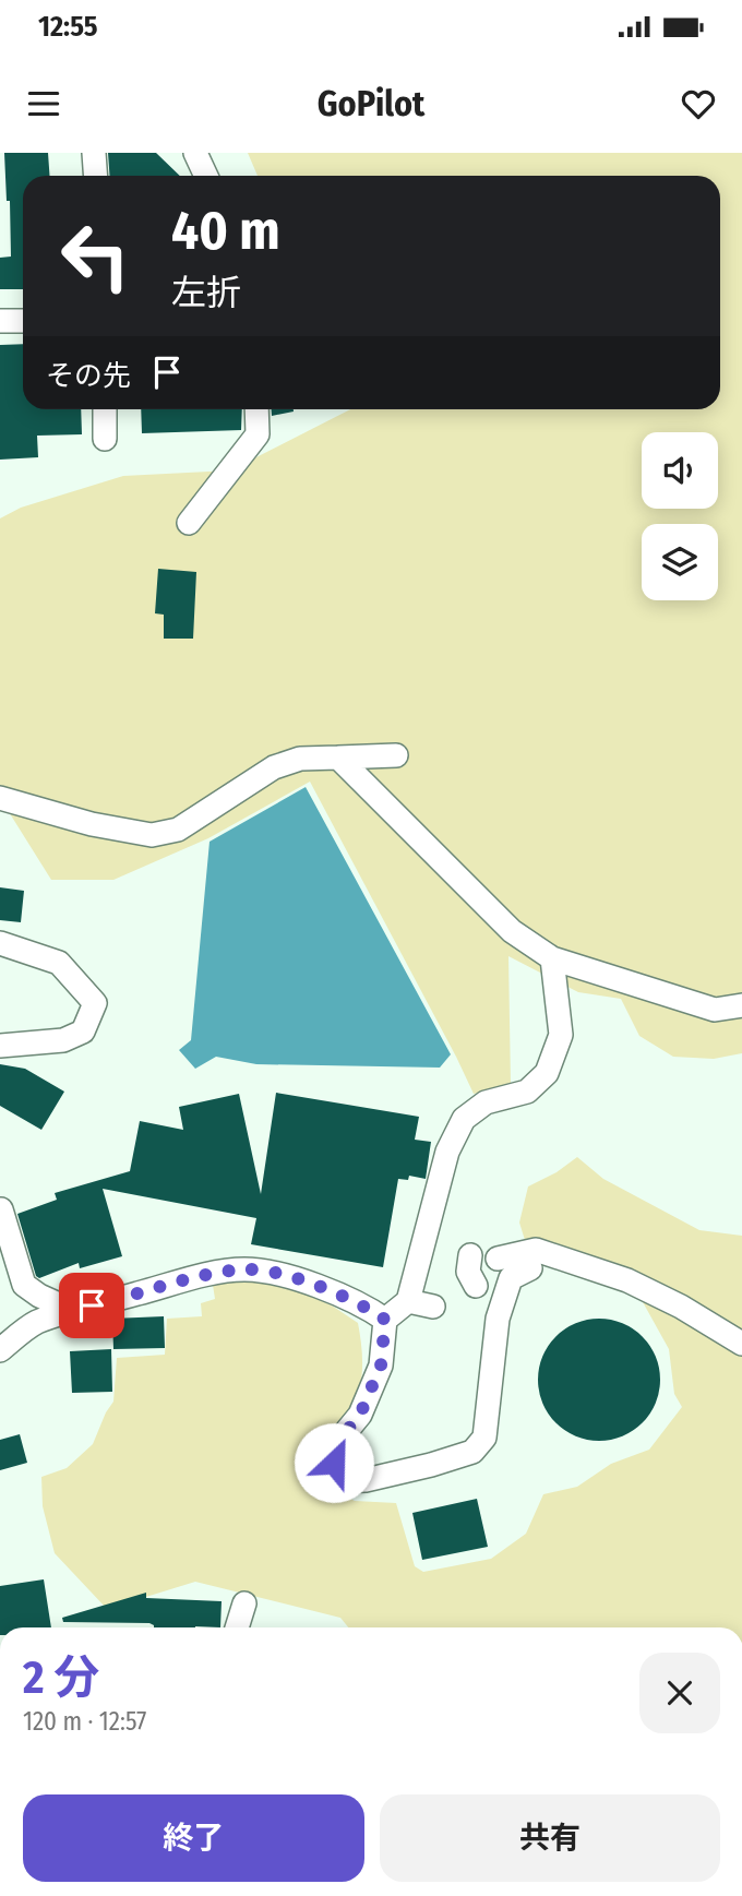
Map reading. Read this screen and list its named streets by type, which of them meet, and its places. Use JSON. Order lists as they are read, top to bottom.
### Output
{
  "page": {
    "status": "12:55",
    "header": "GoPilot",
    "turn": ["40 m", "左折"],
    "then": "その先",
    "heading": ["2 分", "120 m · 12:57"],
    "buttons": ["終了", "共有"]
  }
}
